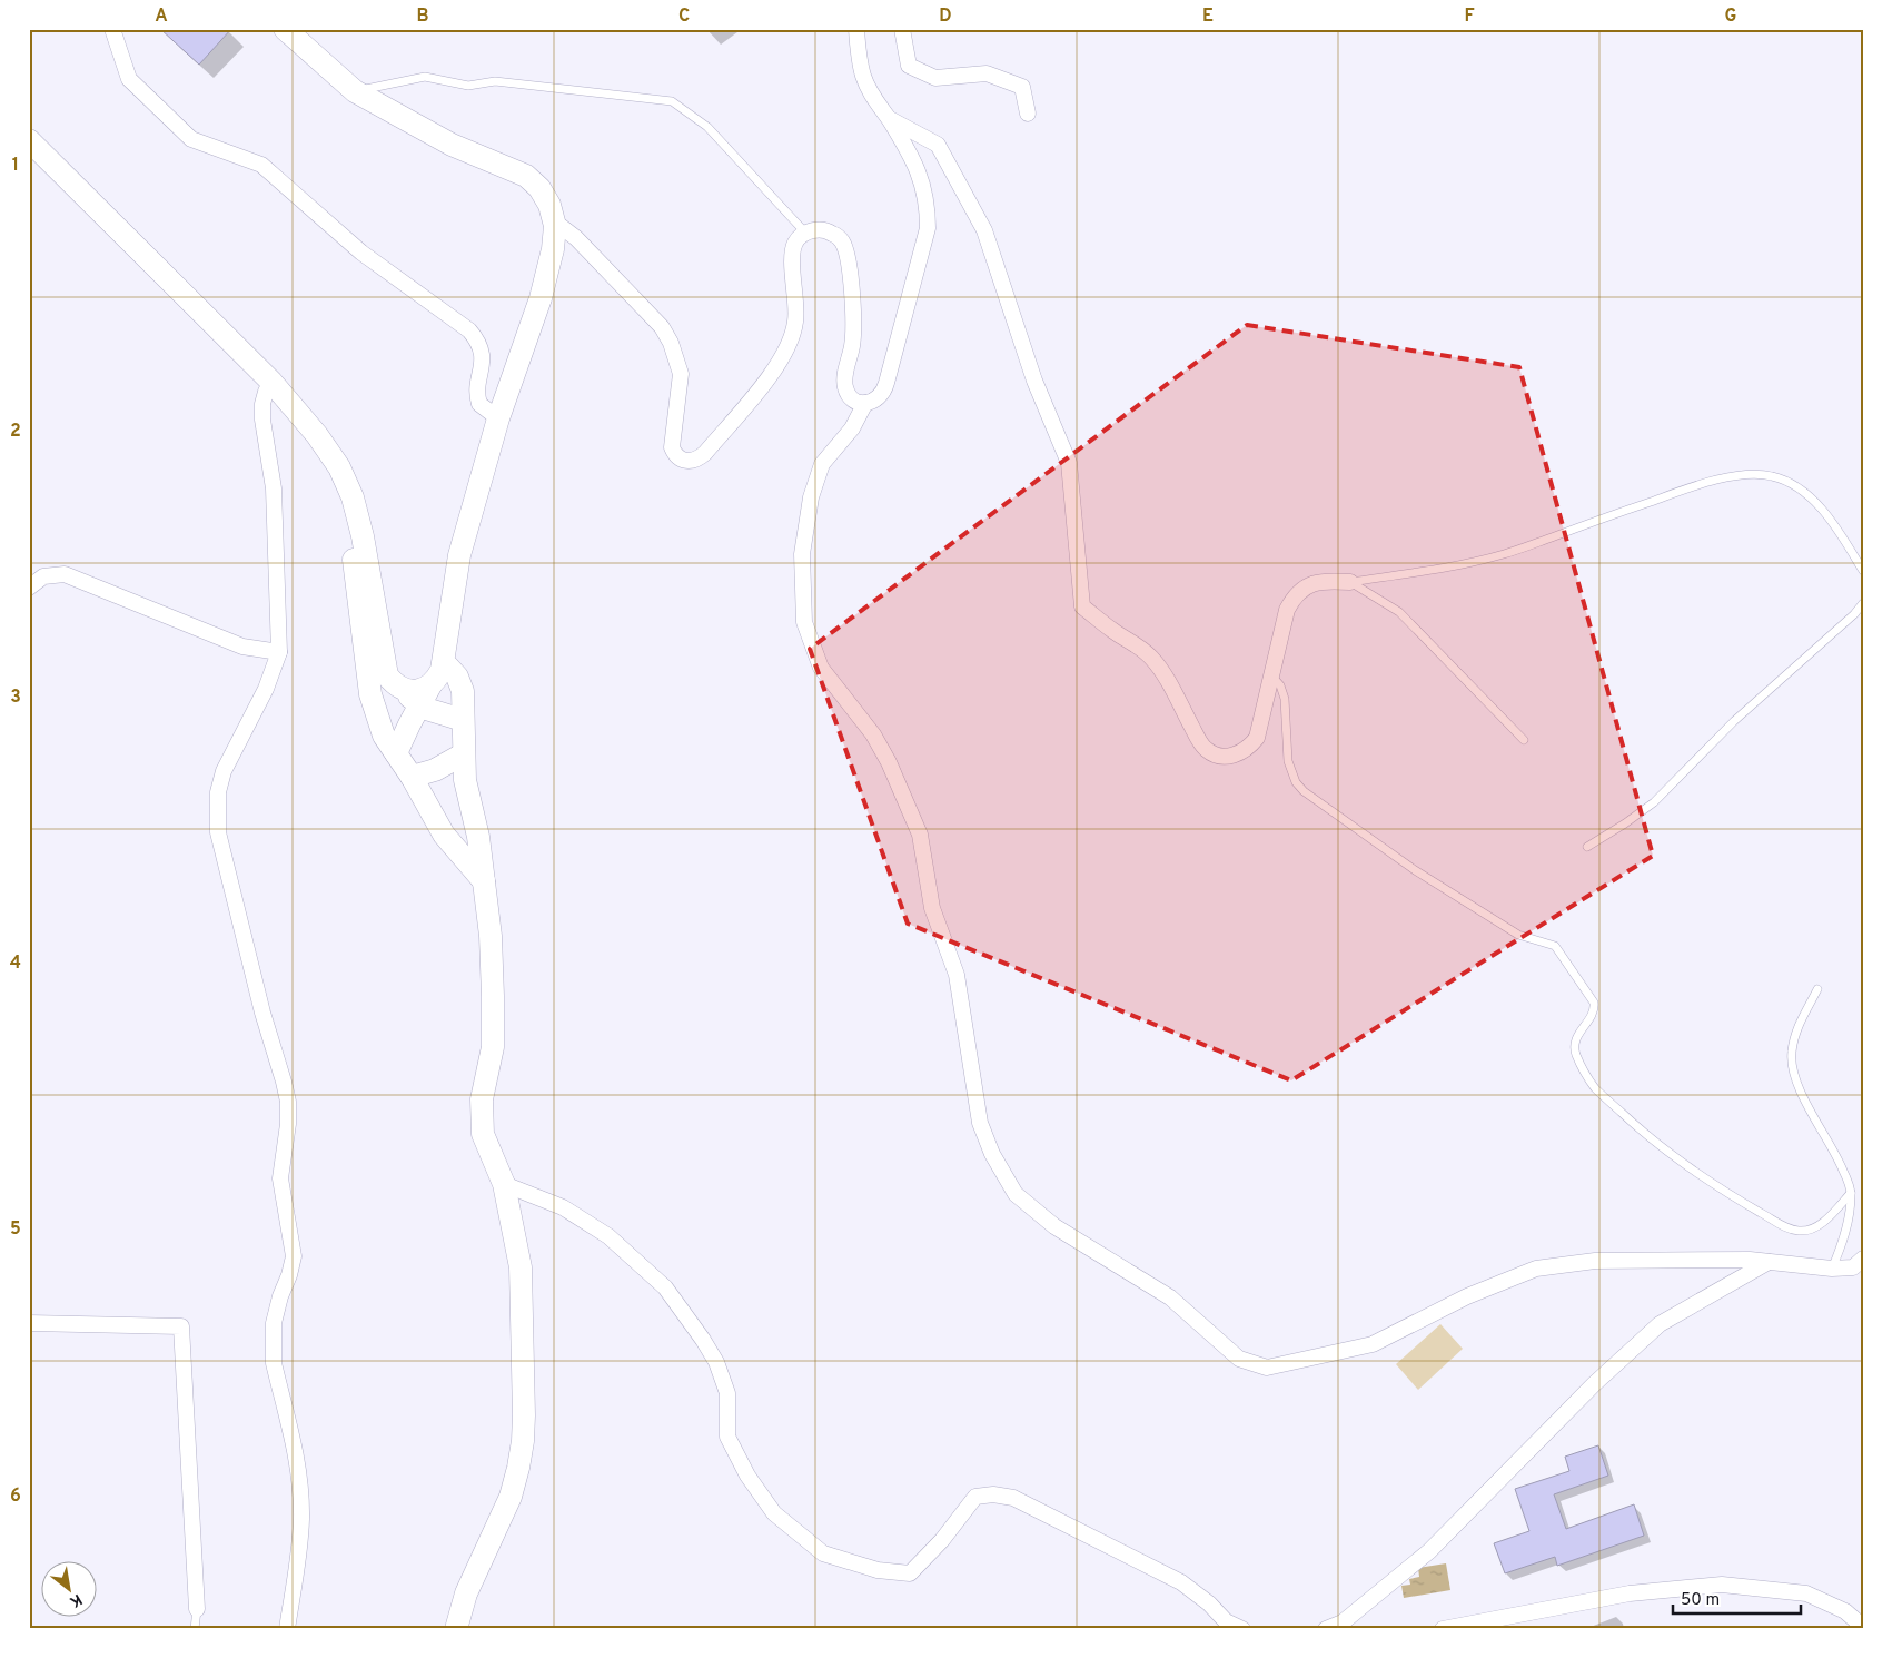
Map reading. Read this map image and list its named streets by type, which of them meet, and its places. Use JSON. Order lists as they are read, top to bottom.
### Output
{
  "scale_bar": "50 m",
  "north": "bottom right",
  "grid": {
    "columns": [
      "A",
      "B",
      "C",
      "D",
      "E",
      "F",
      "G"
    ],
    "rows": [
      "1",
      "2",
      "3",
      "4",
      "5",
      "6"
    ]
  }
}
